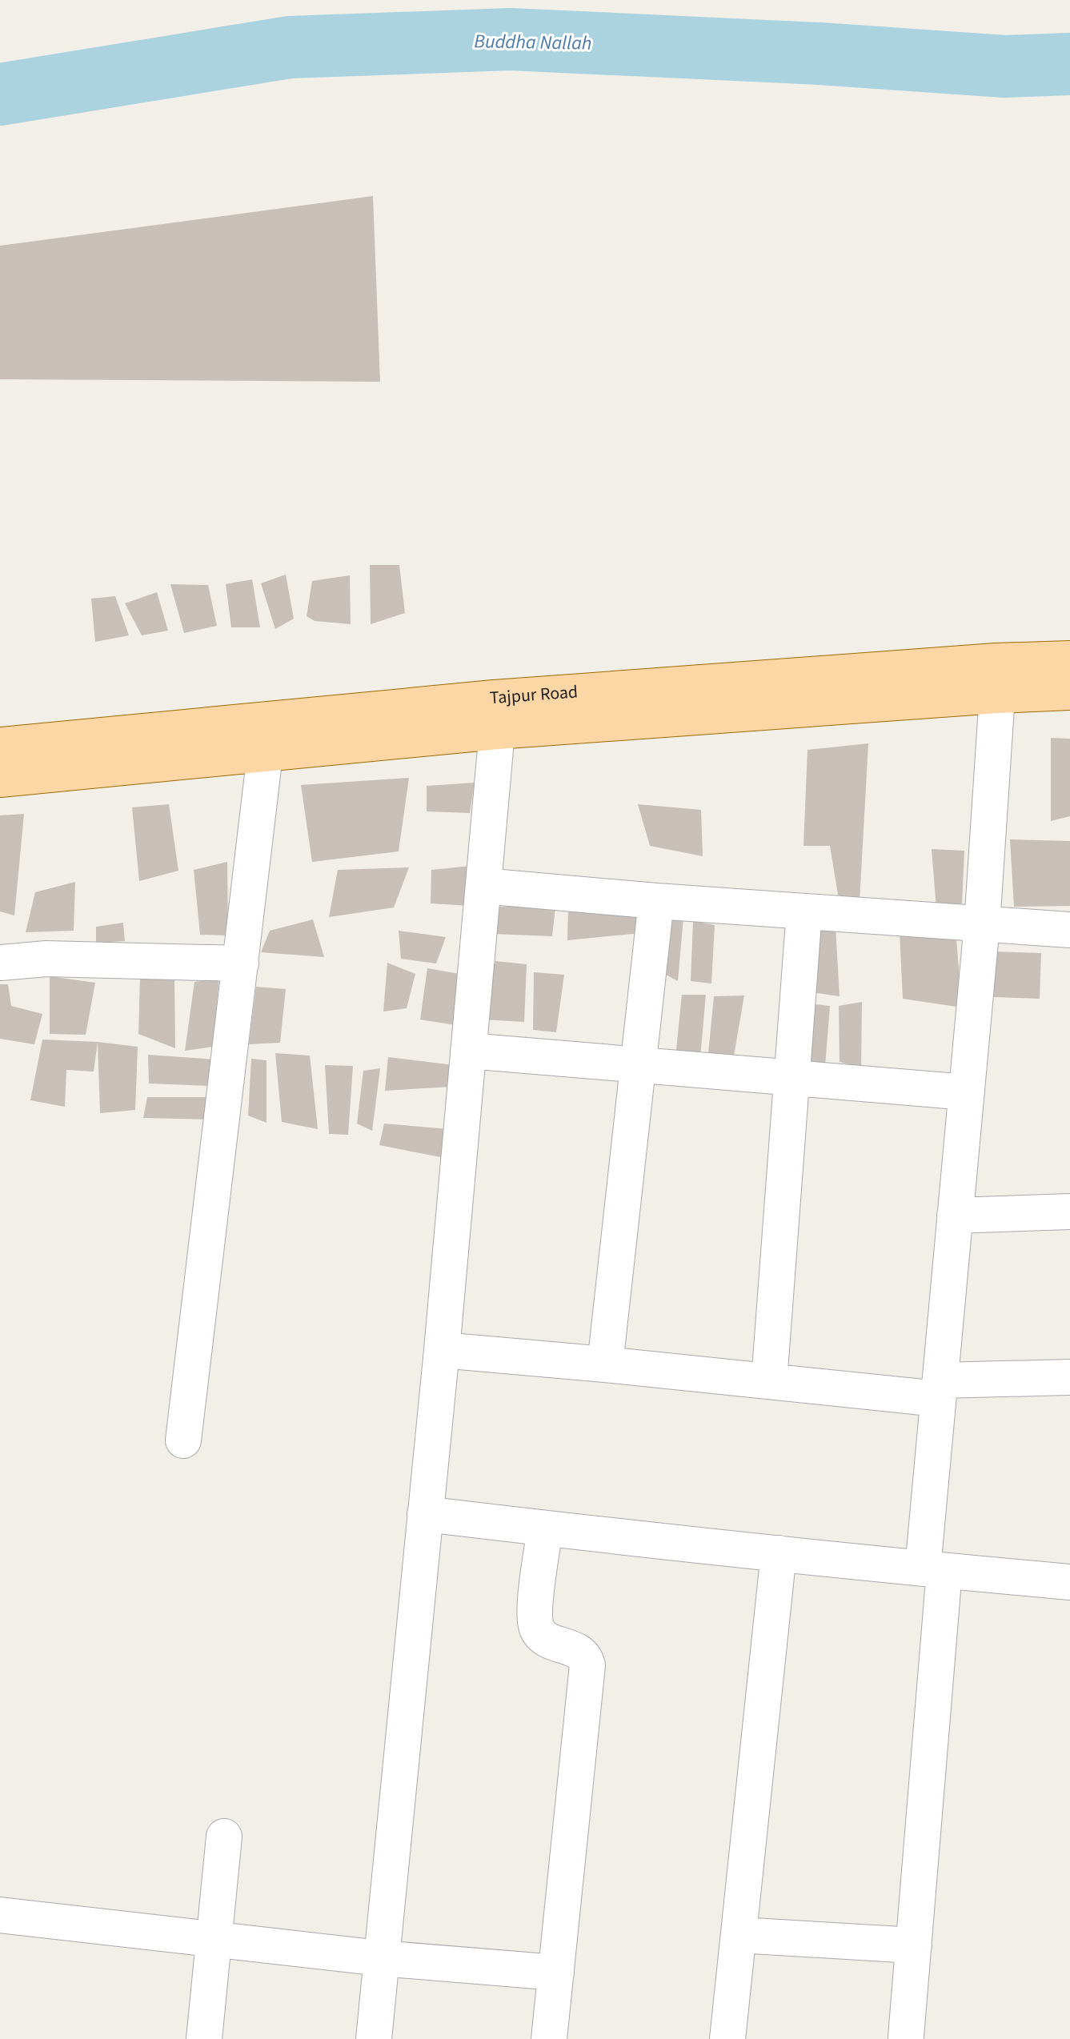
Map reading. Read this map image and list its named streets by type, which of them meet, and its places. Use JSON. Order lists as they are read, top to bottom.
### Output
{
  "streets": {
    "main road": ["Tajpur Road"]
  },
  "water": ["Buddha Nallah"]
}
